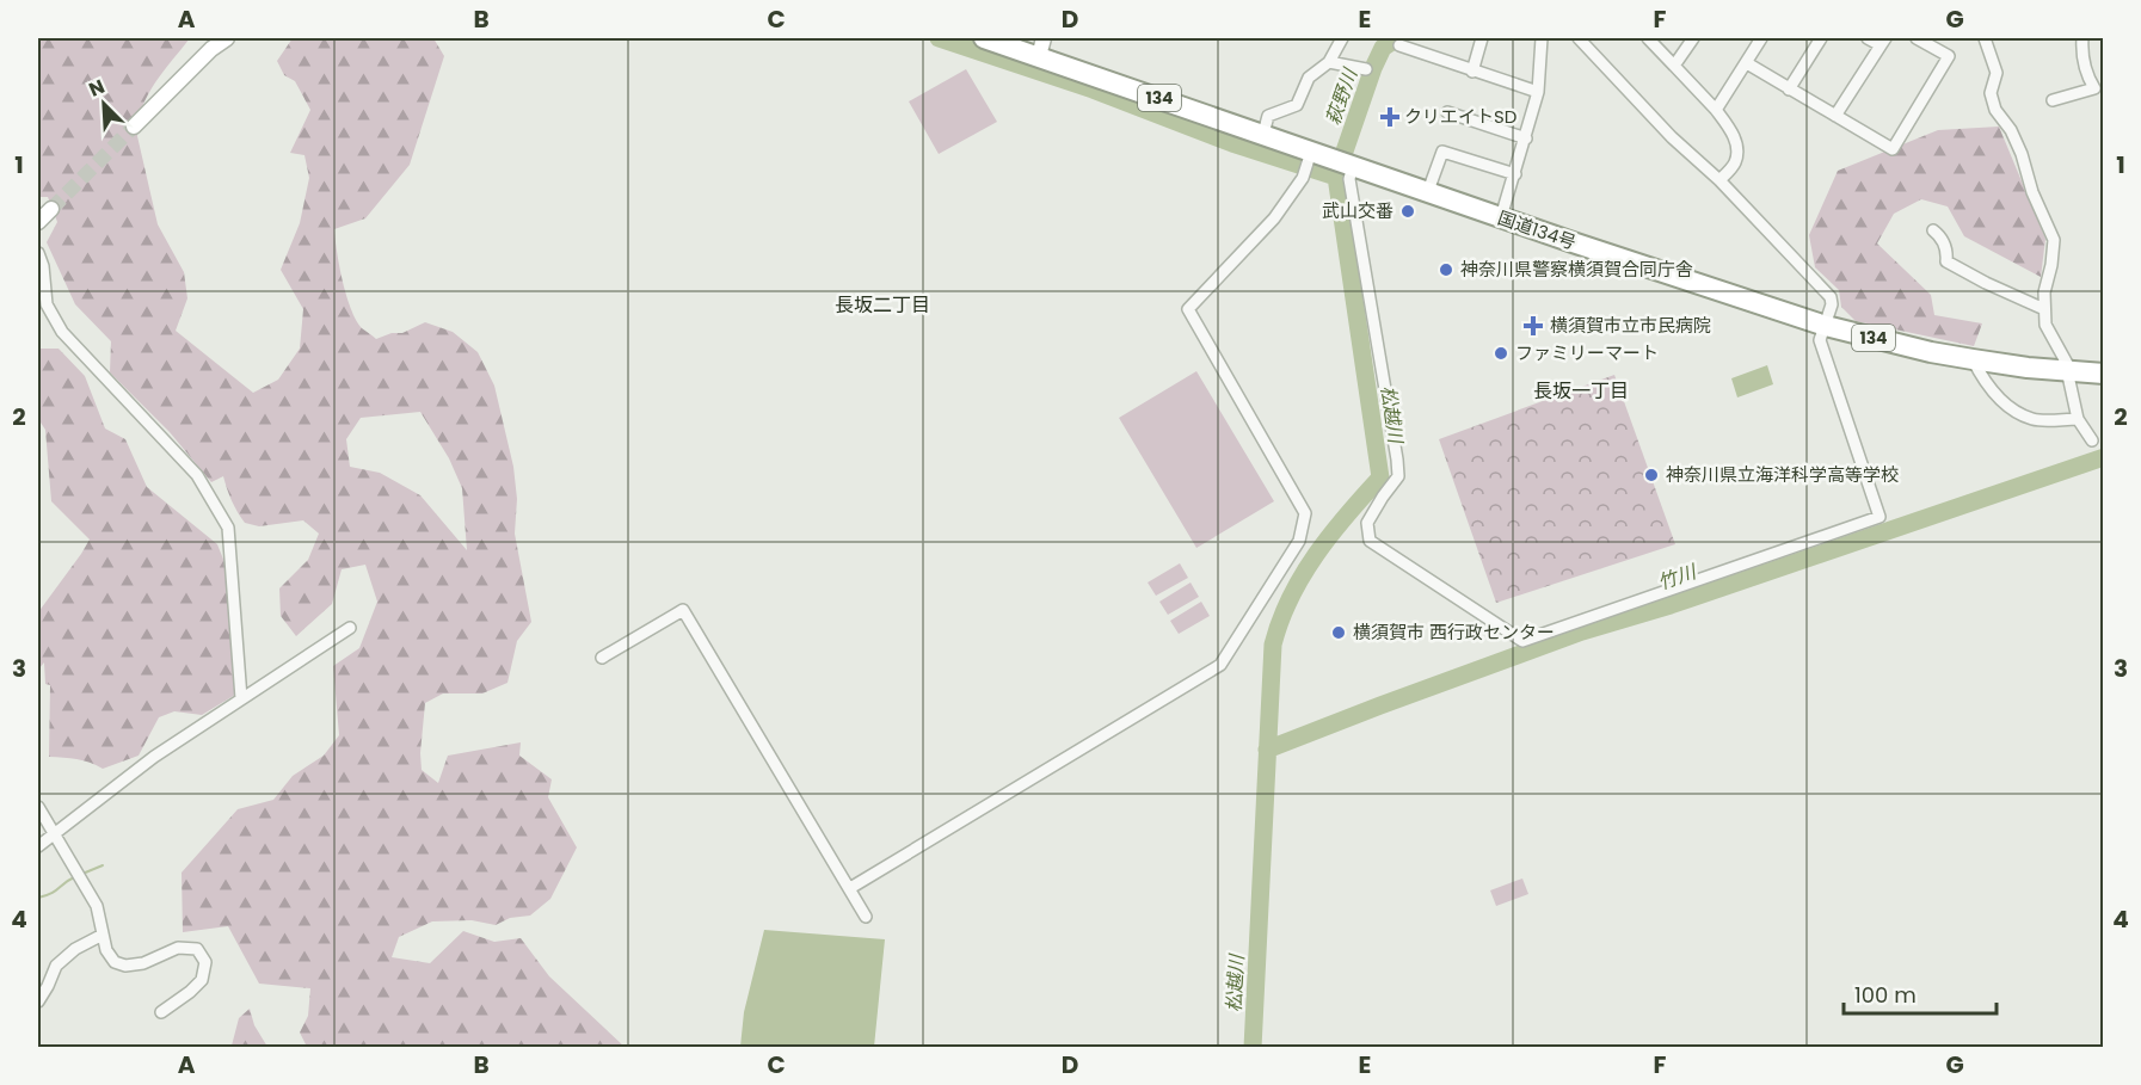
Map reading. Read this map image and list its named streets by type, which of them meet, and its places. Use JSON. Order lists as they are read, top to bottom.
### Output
{
  "streets": {
    "highway": ["134", "国道134号"]
  },
  "districts": ["長坂二丁目", "長坂一丁目"],
  "water": ["萩野川", "松越川", "竹川"],
  "places": {
    "health": ["クリエイトSD", "横須賀市立市民病院"],
    "other": [
      "武山交番",
      "神奈川県警察横須賀合同庁舎",
      "ファミリーマート",
      "神奈川県立海洋科学高等学校",
      "横須賀市 西行政センター"
    ]
  },
  "scale_bar": "100 m",
  "north": "top left",
  "grid": {
    "columns": [
      "A",
      "B",
      "C",
      "D",
      "E",
      "F",
      "G"
    ],
    "rows": [
      "1",
      "2",
      "3",
      "4"
    ]
  }
}
